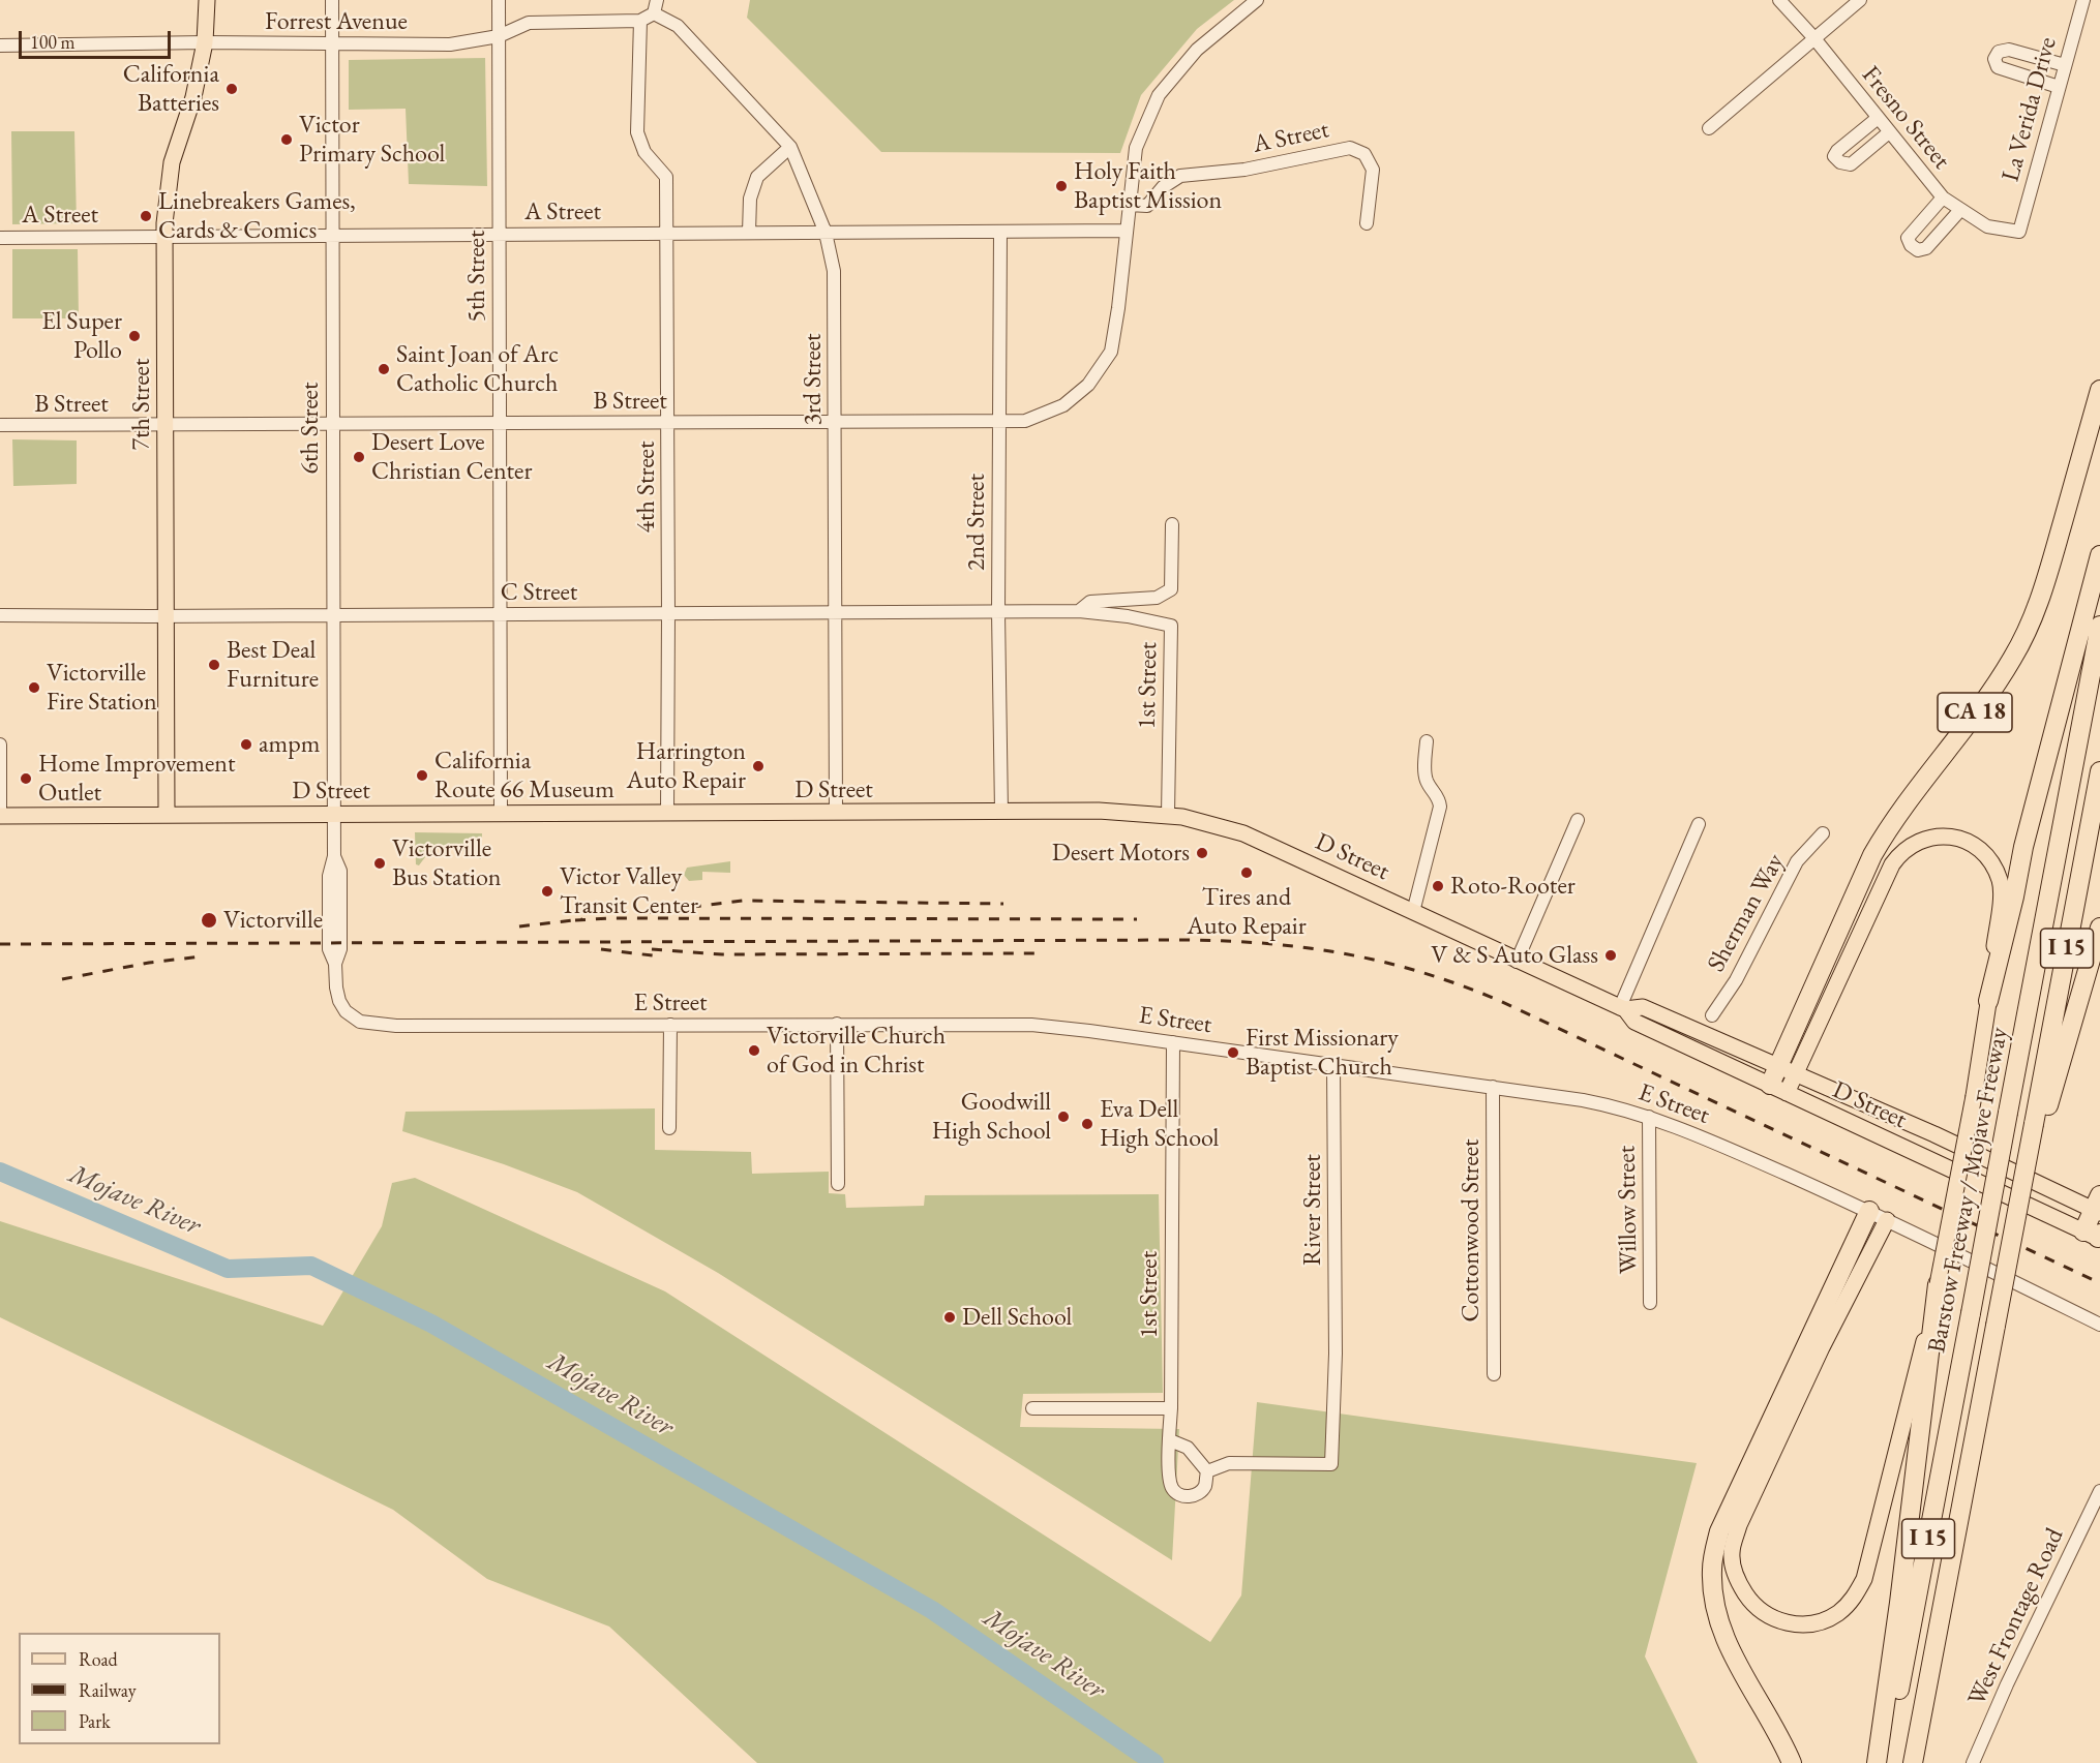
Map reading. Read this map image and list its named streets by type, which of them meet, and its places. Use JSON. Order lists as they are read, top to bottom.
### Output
{
  "streets": {
    "highway": ["CA 18", "I 15", "Barstow Freeway / Mojave Freeway"],
    "main road": ["7th Street", "D Street"],
    "street": [
      "Forrest Avenue",
      "La Verida Drive",
      "Fresno Street",
      "A Street",
      "5th Street",
      "3rd Street",
      "B Street",
      "6th Street",
      "4th Street",
      "2nd Street",
      "C Street",
      "1st Street",
      "Sherman Way",
      "E Street",
      "River Street",
      "Willow Street",
      "Cottonwood Street",
      "West Frontage Road"
    ]
  },
  "crossings": [
    ["Forrest Avenue", "5th Street"],
    ["Forrest Avenue", "3rd Street"],
    ["Forrest Avenue", "7th Street"],
    ["Forrest Avenue", "6th Street"],
    ["Forrest Avenue", "4th Street"],
    ["La Verida Drive", "Fresno Street"],
    ["A Street", "5th Street"],
    ["A Street", "3rd Street"],
    ["A Street", "B Street"],
    ["A Street", "7th Street"],
    ["A Street", "6th Street"],
    ["A Street", "4th Street"],
    ["A Street", "2nd Street"],
    ["5th Street", "B Street"],
    ["5th Street", "C Street"],
    ["5th Street", "D Street"],
    ["3rd Street", "B Street"],
    ["3rd Street", "C Street"],
    ["3rd Street", "D Street"],
    ["B Street", "7th Street"],
    ["B Street", "6th Street"],
    ["B Street", "4th Street"],
    ["B Street", "2nd Street"],
    ["7th Street", "C Street"],
    ["7th Street", "D Street"],
    ["6th Street", "C Street"],
    ["6th Street", "D Street"],
    ["6th Street", "E Street"],
    ["4th Street", "C Street"],
    ["4th Street", "D Street"],
    ["2nd Street", "C Street"],
    ["2nd Street", "D Street"],
    ["C Street", "1st Street"],
    ["1st Street", "D Street"],
    ["1st Street", "E Street"],
    ["1st Street", "River Street"],
    ["CA 18", "D Street"],
    ["E Street", "River Street"],
    ["E Street", "Willow Street"],
    ["E Street", "Cottonwood Street"]
  ],
  "water": ["Mojave River"],
  "places": [
    "California Batteries",
    "Victor Primary School",
    "Holy Faith Baptist Mission",
    "Linebreakers Games, Cards & Comics",
    "El Super Pollo",
    "Saint Joan of Arc Catholic Church",
    "Desert Love Christian Center",
    "Best Deal Furniture",
    "Victorville Fire Station",
    "ampm",
    "Harrington Auto Repair",
    "California Route 66 Museum",
    "Home Improvement Outlet",
    "Desert Motors",
    "Victorville Bus Station",
    "Tires and Auto Repair",
    "Roto-Rooter",
    "Victor Valley Transit Center",
    "Victorville",
    "V & S Auto Glass",
    "Victorville Church of God in Christ",
    "First Missionary Baptist Church",
    "Goodwill High School",
    "Eva Dell High School",
    "Dell School"
  ],
  "legend": ["Road", "Railway", "Park"],
  "scale_bar": "100 m"
}
